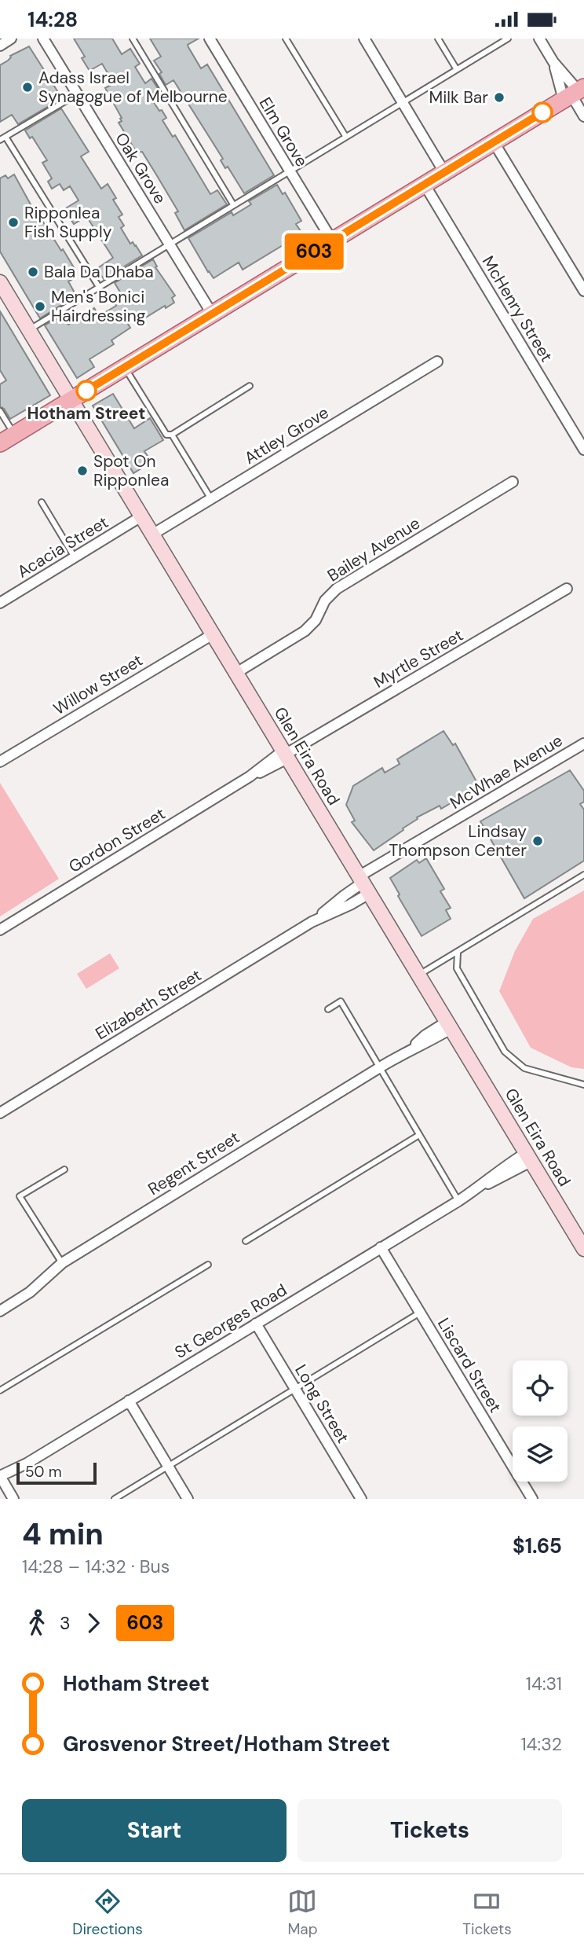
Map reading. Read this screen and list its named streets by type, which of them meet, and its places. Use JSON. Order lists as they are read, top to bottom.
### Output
{
  "streets": {
    "main road": ["Glen Eira Road"],
    "street": [
      "Elm Grove",
      "Oak Grove",
      "McHenry Street",
      "Attley Grove",
      "Acacia Street",
      "Bailey Avenue",
      "Myrtle Street",
      "Willow Street",
      "McWhae Avenue",
      "Gordon Street",
      "Elizabeth Street",
      "Regent Street",
      "St Georges Road",
      "Liscard Street",
      "Long Street"
    ]
  },
  "crossings": [
    ["Attley Grove", "Glen Eira Road"],
    ["Acacia Street", "Glen Eira Road"],
    ["Bailey Avenue", "Glen Eira Road"],
    ["Myrtle Street", "Glen Eira Road"],
    ["Myrtle Street", "Gordon Street"],
    ["Willow Street", "Glen Eira Road"],
    ["Glen Eira Road", "McWhae Avenue"],
    ["Glen Eira Road", "Gordon Street"],
    ["Glen Eira Road", "Elizabeth Street"],
    ["Glen Eira Road", "Regent Street"],
    ["Glen Eira Road", "St Georges Road"],
    ["McWhae Avenue", "Elizabeth Street"],
    ["St Georges Road", "Liscard Street"],
    ["St Georges Road", "Long Street"]
  ],
  "places": [
    "Adass Israel Synagogue of Melbourne",
    "Milk Bar",
    "Ripponlea Fish Supply",
    "Bala Da Dhaba",
    "Men's Bonici Hairdressing",
    "Hotham Street",
    "Spot On Ripponlea",
    "Lindsay Thompson Center"
  ],
  "lines": ["bus line 603"],
  "scale_bar": "50 m",
  "page": {
    "status": "14:28",
    "on_map": "603",
    "scale": "50 m",
    "heading": ["4 min", "14:28 – 14:32 · Bus", "$1.65"],
    "legs": ["3", "603"],
    "list": [
      {
        "name": "Hotham Street",
        "value": "14:31"
      },
      {
        "name": "Grosvenor Street/Hotham Street",
        "value": "14:32"
      }
    ],
    "buttons": ["Start", "Tickets"],
    "tabs": ["Directions", "Map", "Tickets"]
  }
}
